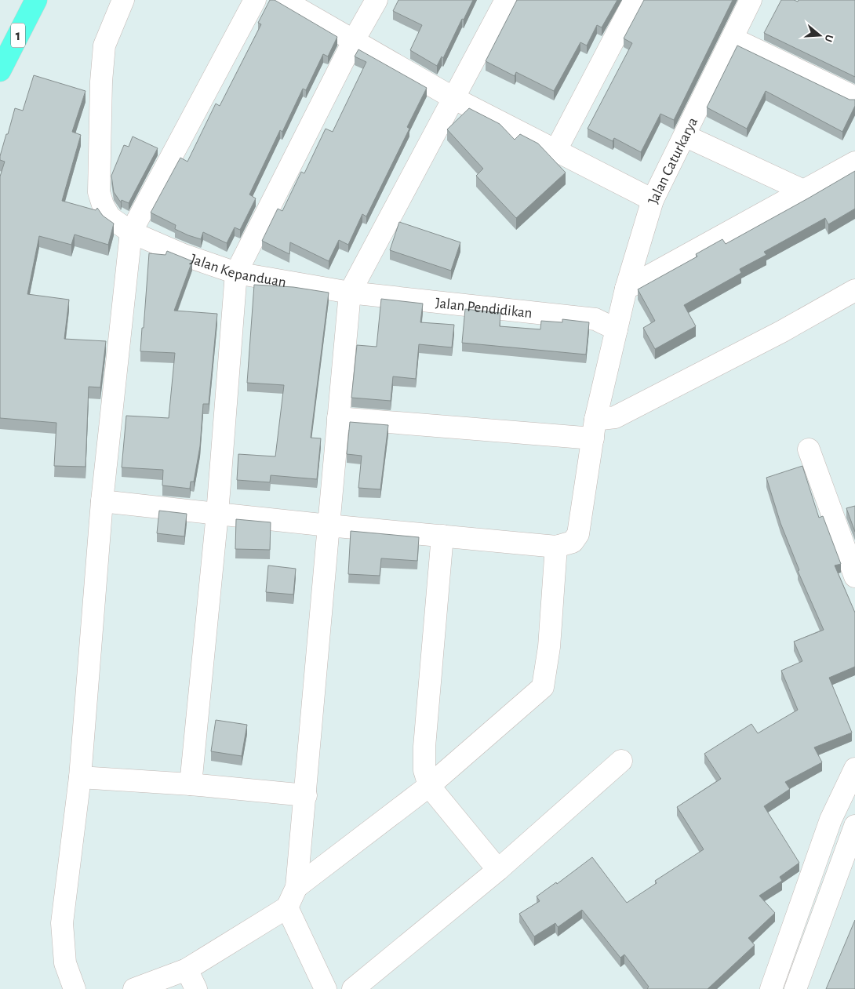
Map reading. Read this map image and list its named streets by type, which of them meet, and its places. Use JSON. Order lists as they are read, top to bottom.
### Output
{
  "streets": {
    "highway": ["1"],
    "street": ["Jalan Caturkarya", "Jalan Kepanduan", "Jalan Pendidikan"]
  },
  "crossings": [
    ["Jalan Caturkarya", "Jalan Pendidikan"],
    ["Jalan Kepanduan", "Jalan Pendidikan"]
  ],
  "north": "right"
}
